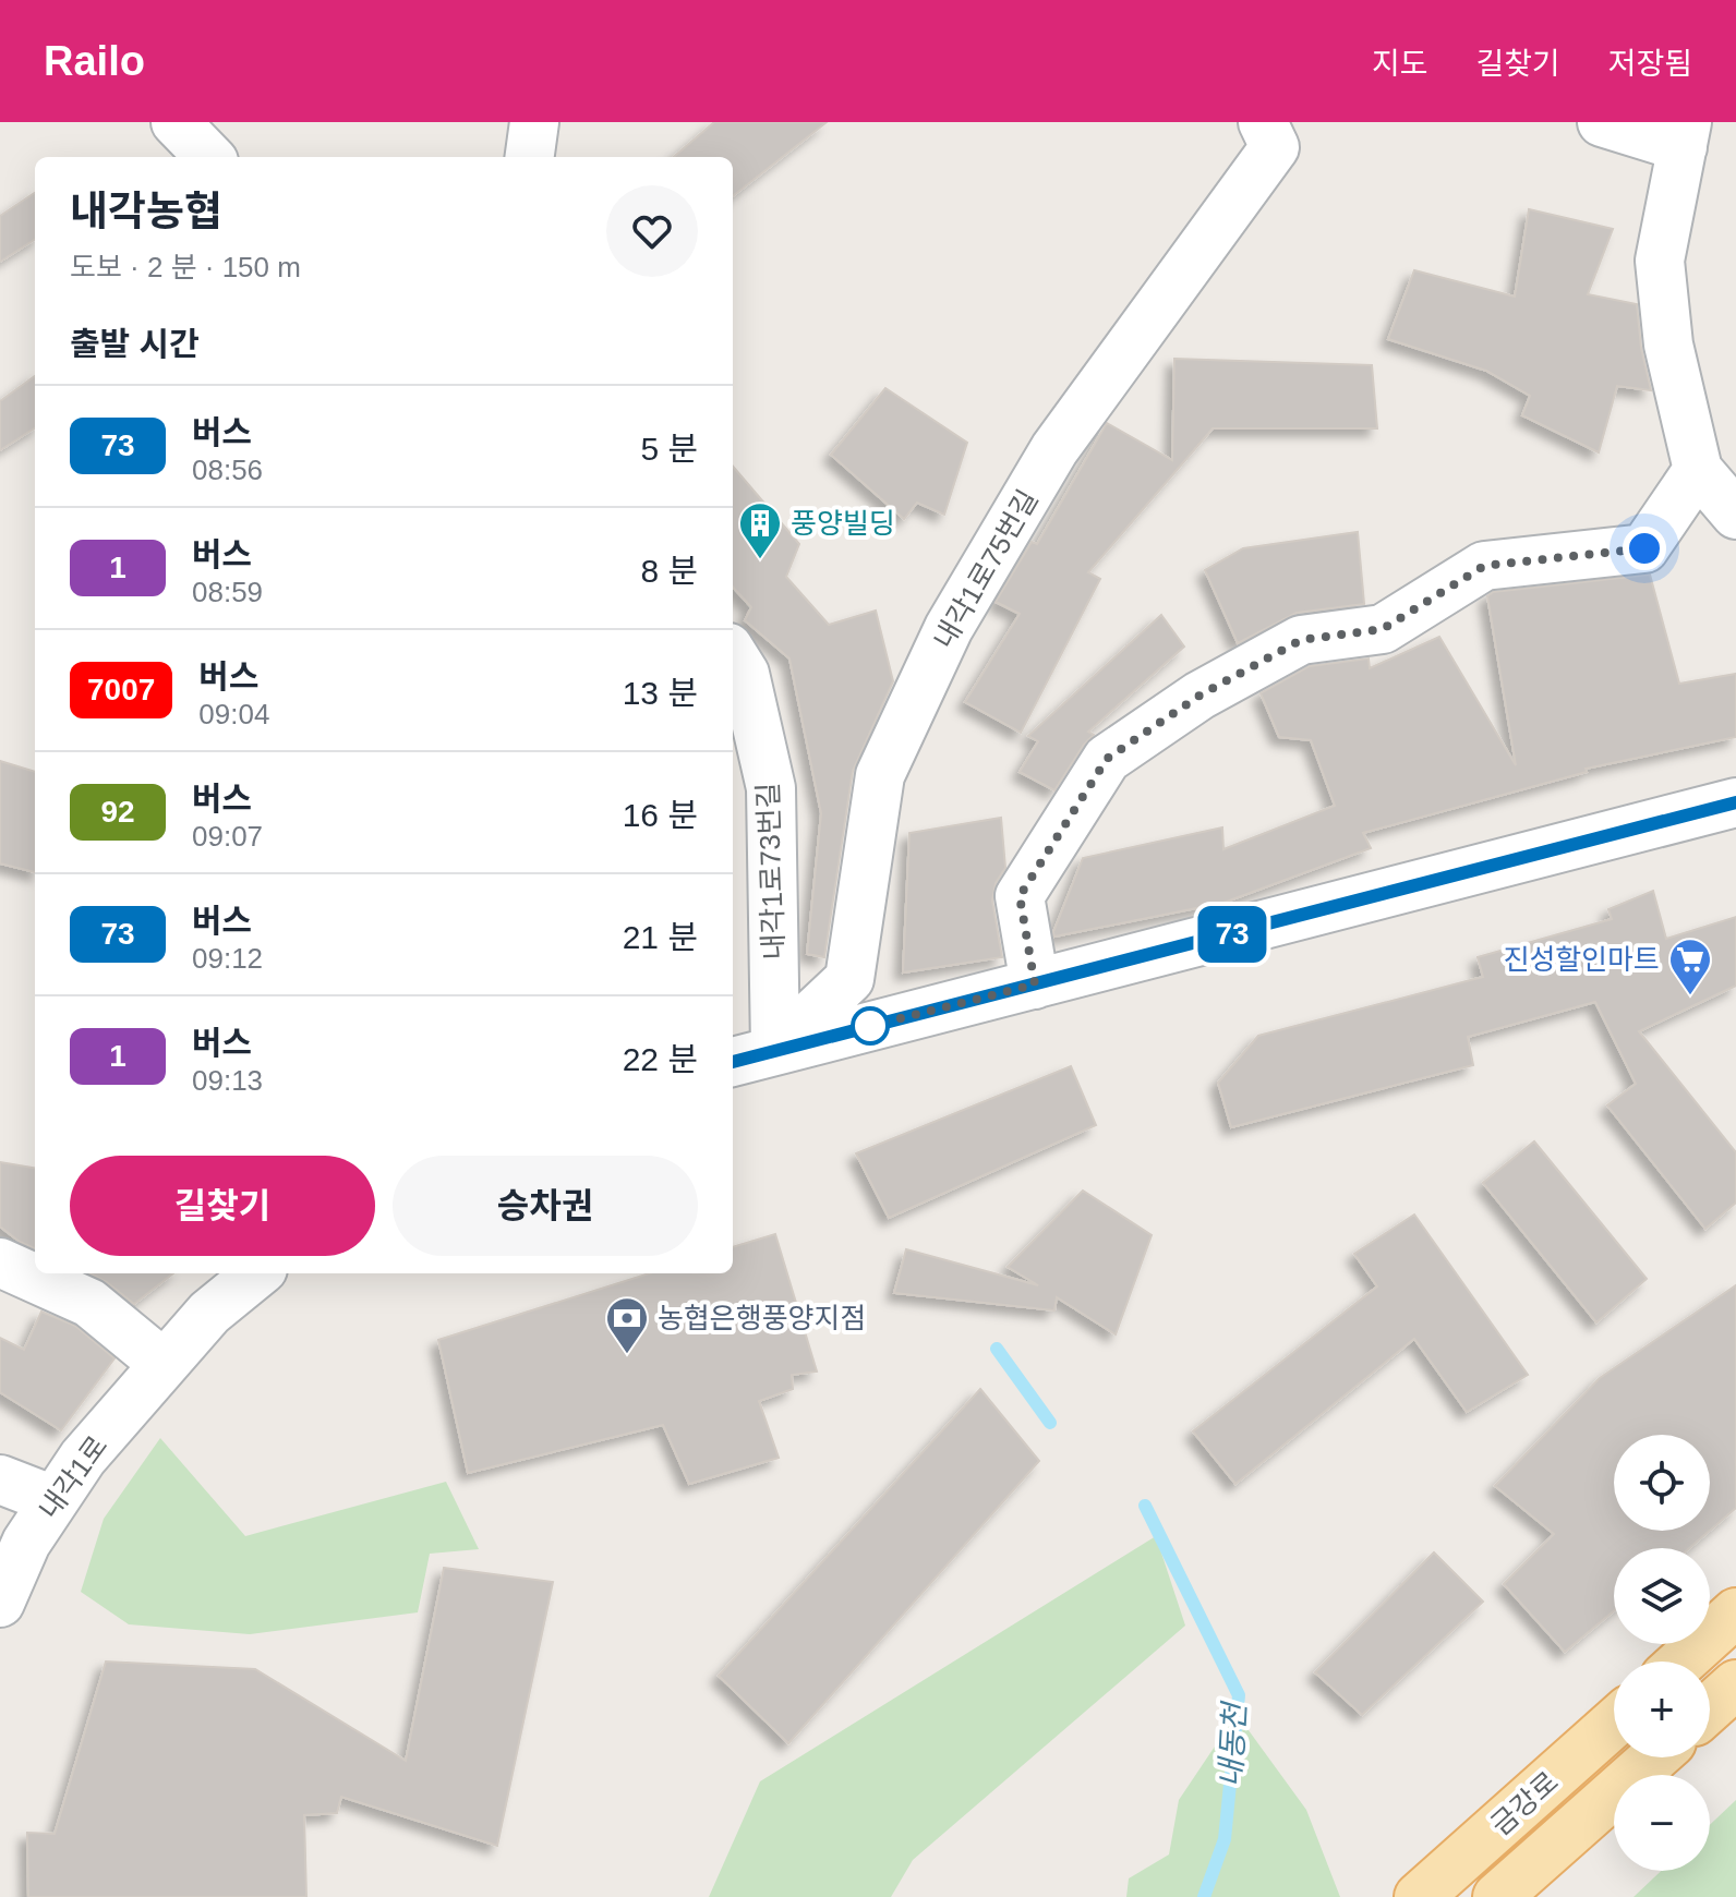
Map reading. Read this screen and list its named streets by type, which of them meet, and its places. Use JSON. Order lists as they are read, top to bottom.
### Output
{
  "streets": {
    "main road": ["금강로"],
    "street": ["내각1로75번길", "내각1로73번길", "내각1로"]
  },
  "crossings": [
    ["내각1로75번길", "내각1로73번길"]
  ],
  "water": ["내동천"],
  "places": {
    "building": ["풍양빌딩"],
    "supermarket": ["진성할인마트"],
    "bank": ["농협은행풍양지점"]
  },
  "lines": ["bus line 73"],
  "page": {
    "header": "Railo",
    "nav": ["지도", "길찾기", "저장됨"],
    "on_map": "73",
    "heading": [
      ["내각농협", "도보 · 2 분 · 150 m"],
      "출발 시간"
    ],
    "list": [
      {
        "mark": "73",
        "name": "버스",
        "note": "08:56",
        "value": "5 분"
      },
      {
        "mark": "1",
        "name": "버스",
        "note": "08:59",
        "value": "8 분"
      },
      {
        "mark": "7007",
        "name": "버스",
        "note": "09:04",
        "value": "13 분"
      },
      {
        "mark": "92",
        "name": "버스",
        "note": "09:07",
        "value": "16 분"
      },
      {
        "mark": "73",
        "name": "버스",
        "note": "09:12",
        "value": "21 분"
      },
      {
        "mark": "1",
        "name": "버스",
        "note": "09:13",
        "value": "22 분"
      }
    ],
    "buttons": ["길찾기", "승차권"],
    "map_buttons": ["+", "−"]
  }
}
